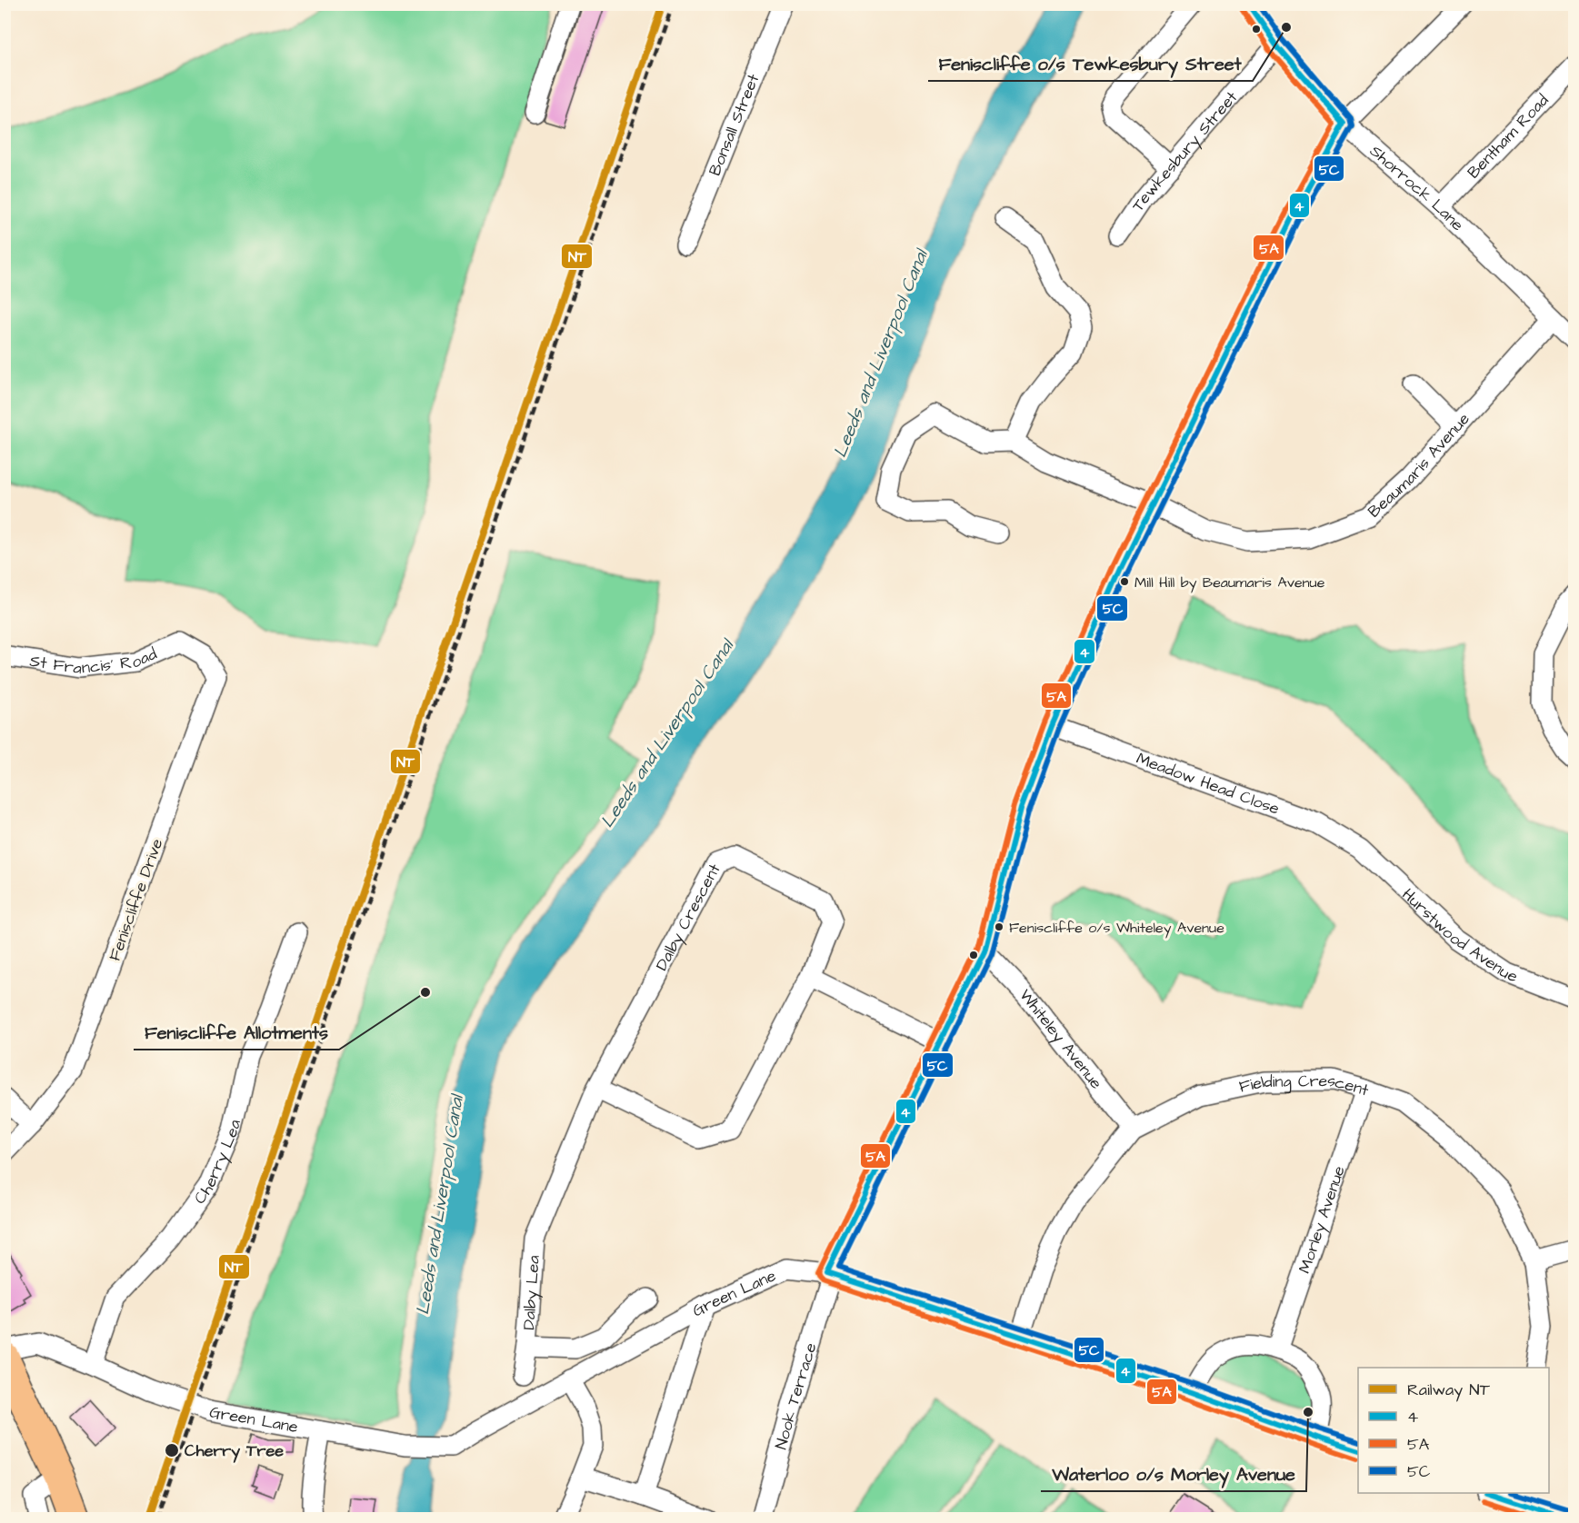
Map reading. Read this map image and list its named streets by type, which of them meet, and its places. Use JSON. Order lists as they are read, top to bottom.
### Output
{
  "streets": {
    "street": [
      "Bonsall Street",
      "Bentham Road",
      "Tewkesbury Street",
      "Shorrock Lane",
      "Beaumaris Avenue",
      "St Francis' Road",
      "Meadow Head Close",
      "Feniscliffe Drive",
      "Dalby Crescent",
      "Hurstwood Avenue",
      "Whiteley Avenue",
      "Fielding Crescent",
      "Cherry Lea",
      "Morley Avenue",
      "Dalby Lea",
      "Green Lane",
      "Nook Terrace"
    ]
  },
  "crossings": [
    ["Bentham Road", "Shorrock Lane"],
    ["Tewkesbury Street", "Shorrock Lane"],
    ["Shorrock Lane", "Beaumaris Avenue"],
    ["St Francis' Road", "Feniscliffe Drive"],
    ["Meadow Head Close", "Hurstwood Avenue"],
    ["Dalby Crescent", "Dalby Lea"],
    ["Whiteley Avenue", "Fielding Crescent"],
    ["Fielding Crescent", "Morley Avenue"],
    ["Fielding Crescent", "Green Lane"],
    ["Cherry Lea", "Green Lane"],
    ["Green Lane", "Nook Terrace"]
  ],
  "water": ["Leeds and Liverpool Canal"],
  "places": [
    "Feniscliffe o/s Tewkesbury Street",
    "Mill Hill by Beaumaris Avenue",
    "Feniscliffe o/s Whiteley Avenue",
    "Feniscliffe Allotments",
    "Waterloo o/s Morley Avenue",
    "Cherry Tree"
  ],
  "lines": [
    "rail line NT",
    "transit line 4",
    "transit line 5C",
    "transit line 5A"
  ],
  "legend": [
    "Railway NT",
    "4",
    "5A",
    "5C"
  ]
}
